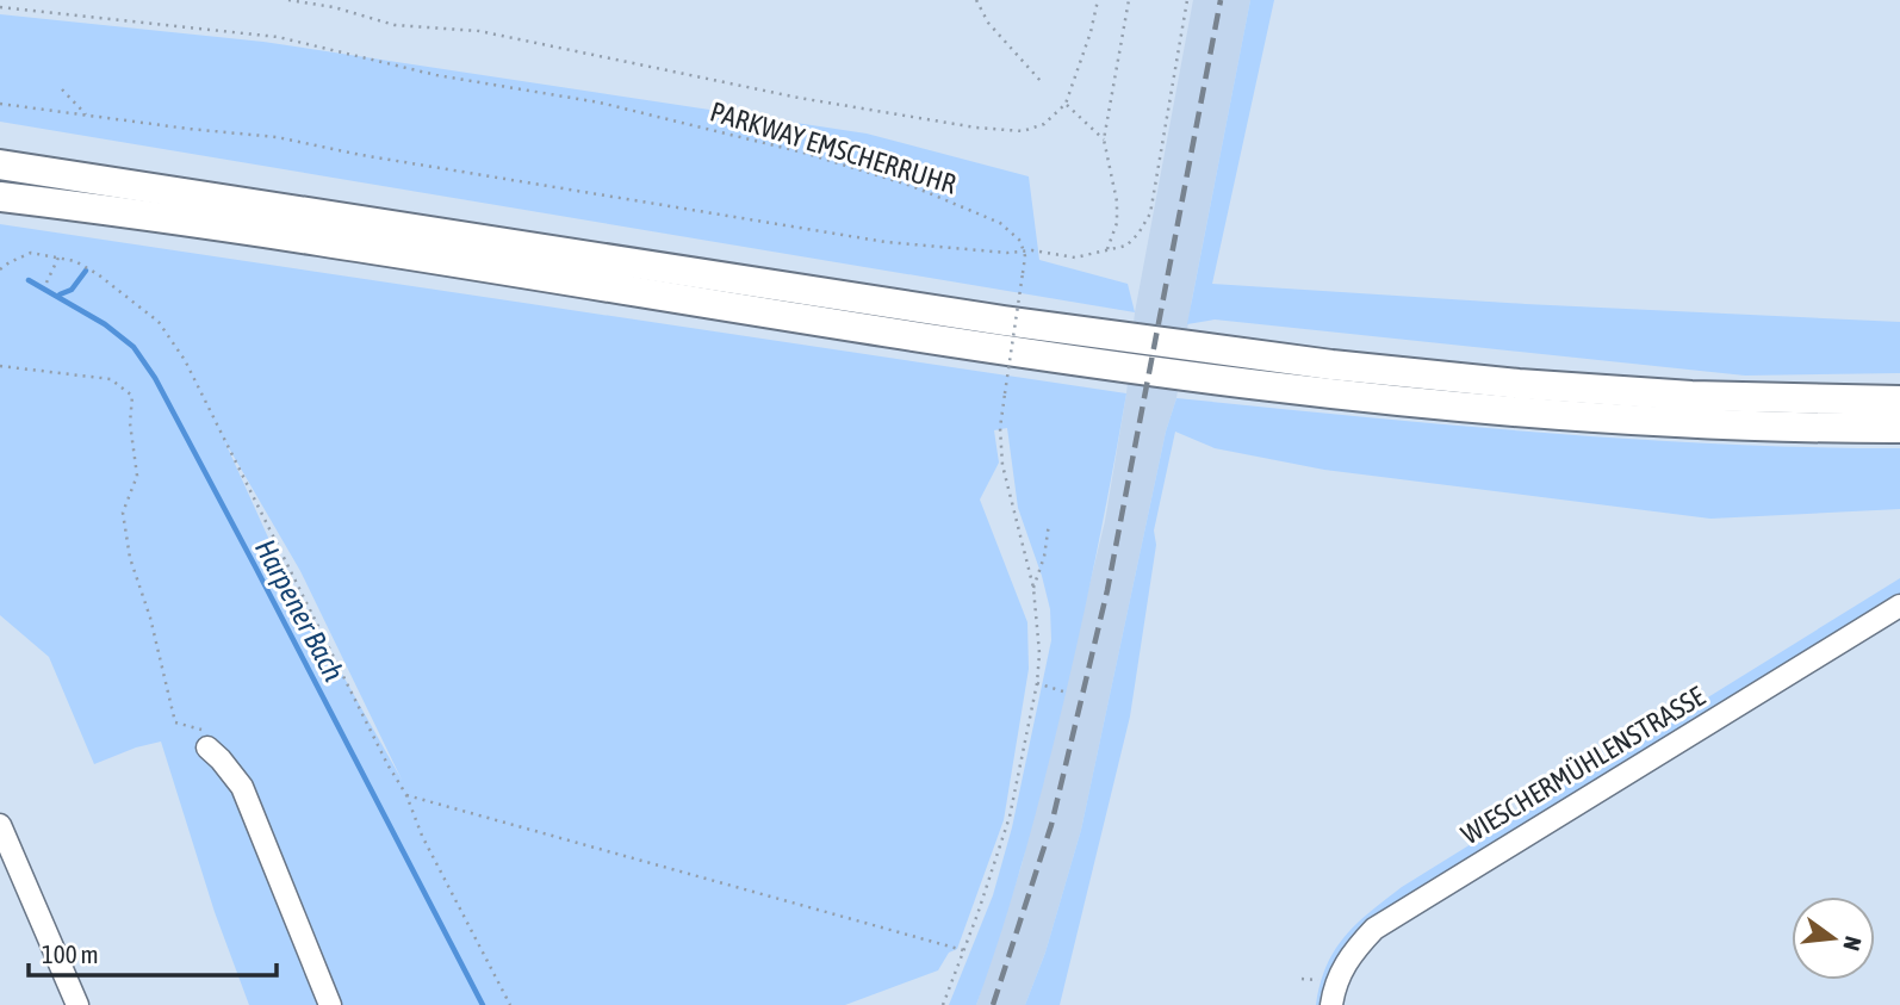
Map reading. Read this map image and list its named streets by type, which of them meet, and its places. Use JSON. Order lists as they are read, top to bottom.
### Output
{
  "streets": {
    "street": ["WIESCHERMÜHLENSTRASSE"],
    "path": ["PARKWAY EMSCHERRUHR"]
  },
  "water": ["Harpener Bach"],
  "scale_bar": "100 m",
  "north": "right"
}
